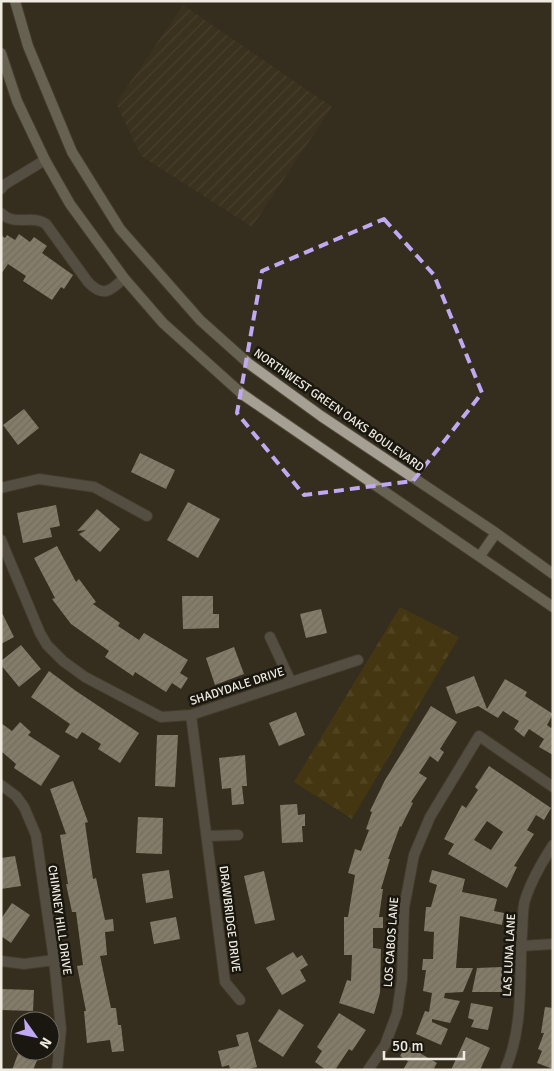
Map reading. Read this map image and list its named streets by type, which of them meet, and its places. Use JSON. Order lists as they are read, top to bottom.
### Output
{
  "streets": {
    "main road": ["NORTHWEST GREEN OAKS BOULEVARD"],
    "street": [
      "SHADYDALE DRIVE",
      "DRAWBRIDGE DRIVE",
      "CHIMNEY HILL DRIVE",
      "LOS CABOS LANE",
      "LAS LUNA LANE"
    ]
  },
  "crossings": [
    ["SHADYDALE DRIVE", "DRAWBRIDGE DRIVE"]
  ],
  "scale_bar": "50 m",
  "north": "bottom right"
}
